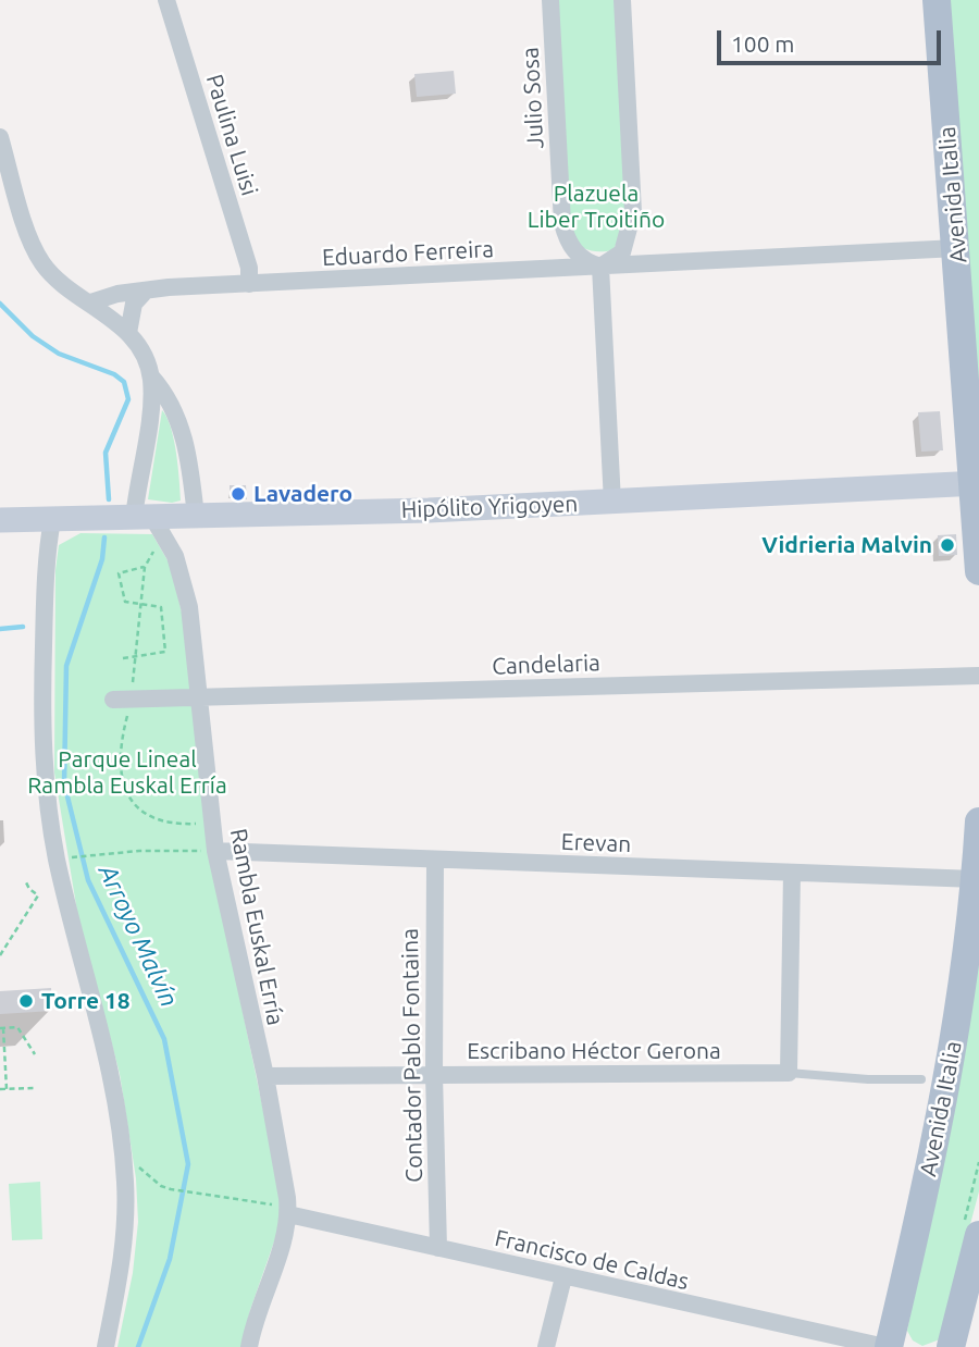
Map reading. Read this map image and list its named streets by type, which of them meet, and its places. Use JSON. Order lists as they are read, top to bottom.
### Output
{
  "streets": {
    "main road": ["Avenida Italia"],
    "street": [
      "Julio Sosa",
      "Paulina Luisi",
      "Eduardo Ferreira",
      "Hipólito Yrigoyen",
      "Candelaria",
      "Erevan",
      "Rambla Euskal Erría",
      "Escribano Héctor Gerona",
      "Contador Pablo Fontaina",
      "Francisco de Caldas"
    ]
  },
  "crossings": [
    ["Julio Sosa", "Eduardo Ferreira"],
    ["Paulina Luisi", "Eduardo Ferreira"],
    ["Avenida Italia", "Eduardo Ferreira"],
    ["Avenida Italia", "Hipólito Yrigoyen"],
    ["Avenida Italia", "Erevan"],
    ["Avenida Italia", "Francisco de Caldas"],
    ["Hipólito Yrigoyen", "Rambla Euskal Erría"],
    ["Candelaria", "Rambla Euskal Erría"],
    ["Erevan", "Rambla Euskal Erría"],
    ["Erevan", "Contador Pablo Fontaina"],
    ["Rambla Euskal Erría", "Escribano Héctor Gerona"],
    ["Rambla Euskal Erría", "Francisco de Caldas"],
    ["Escribano Héctor Gerona", "Contador Pablo Fontaina"],
    ["Contador Pablo Fontaina", "Francisco de Caldas"]
  ],
  "water": ["Arroyo Malvín"],
  "parks": ["Plazuela Liber Troitiño", "Parque Lineal Rambla Euskal Erría"],
  "places": ["Lavadero", "Vidrieria Malvin", "Torre 18"],
  "scale_bar": "100 m"
}
